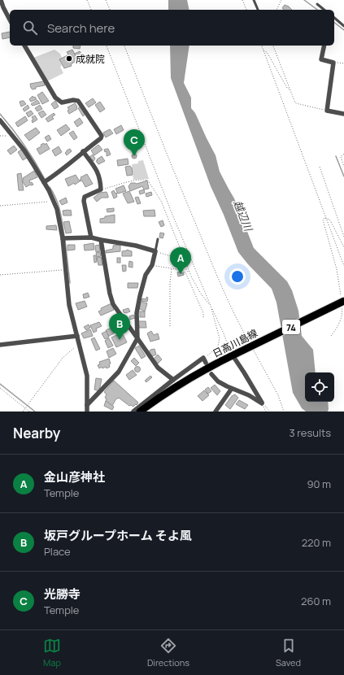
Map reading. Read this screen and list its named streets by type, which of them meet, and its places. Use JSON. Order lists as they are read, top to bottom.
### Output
{
  "streets": {
    "main road": ["74", "日高川島線"]
  },
  "water": ["越辺川"],
  "places": ["成就院"],
  "page": {
    "search": "Search here",
    "pins": ["C", "A", "B"],
    "heading": ["Nearby", "3 results"],
    "list": [
      {
        "mark": "A",
        "name": "金山彦神社",
        "note": "Temple",
        "value": "90 m"
      },
      {
        "mark": "B",
        "name": "坂戸グループホーム そよ風",
        "note": "Place",
        "value": "220 m"
      },
      {
        "mark": "C",
        "name": "光勝寺",
        "note": "Temple",
        "value": "260 m"
      }
    ],
    "nav": ["Map", "Directions", "Saved"]
  }
}
